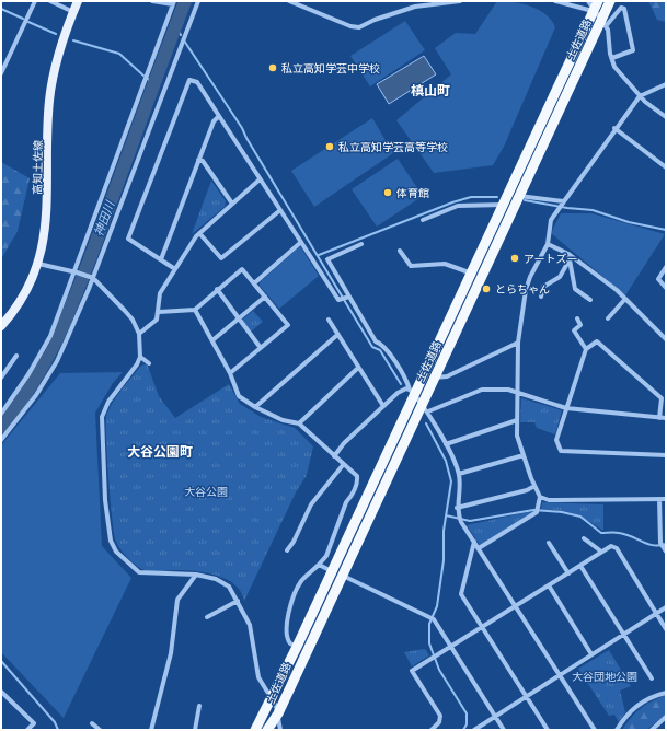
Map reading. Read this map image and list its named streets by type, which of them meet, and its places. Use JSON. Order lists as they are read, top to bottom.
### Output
{
  "streets": {
    "highway": ["土佐道路"],
    "main road": ["高知土佐線"]
  },
  "districts": ["槙山町", "大谷公園町"],
  "water": ["神田川"],
  "parks": ["大谷公園", "大谷団地公園"],
  "places": [
    "私立高知学芸中学校",
    "私立高知学芸高等学校",
    "体育館",
    "アートズー",
    "とらちゃん"
  ]
}
